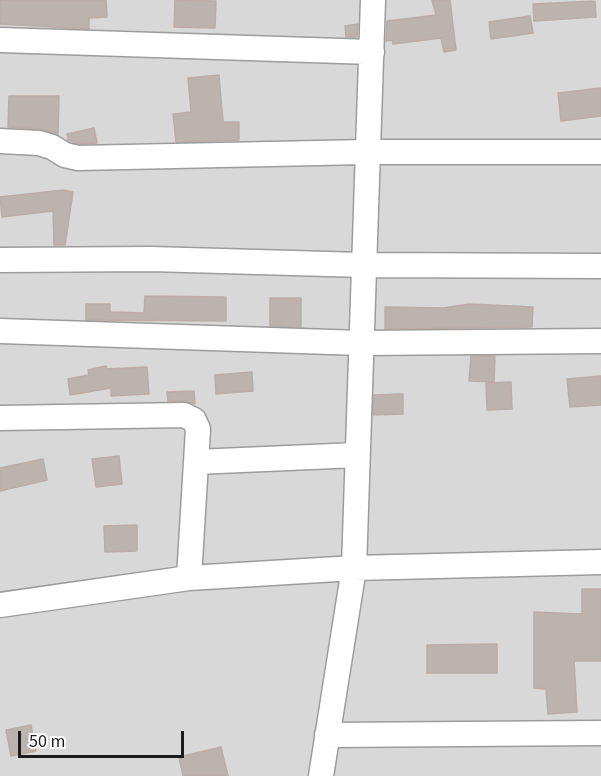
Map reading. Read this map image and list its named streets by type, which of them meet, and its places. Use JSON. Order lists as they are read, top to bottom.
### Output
{
  "scale_bar": "50 m"
}
